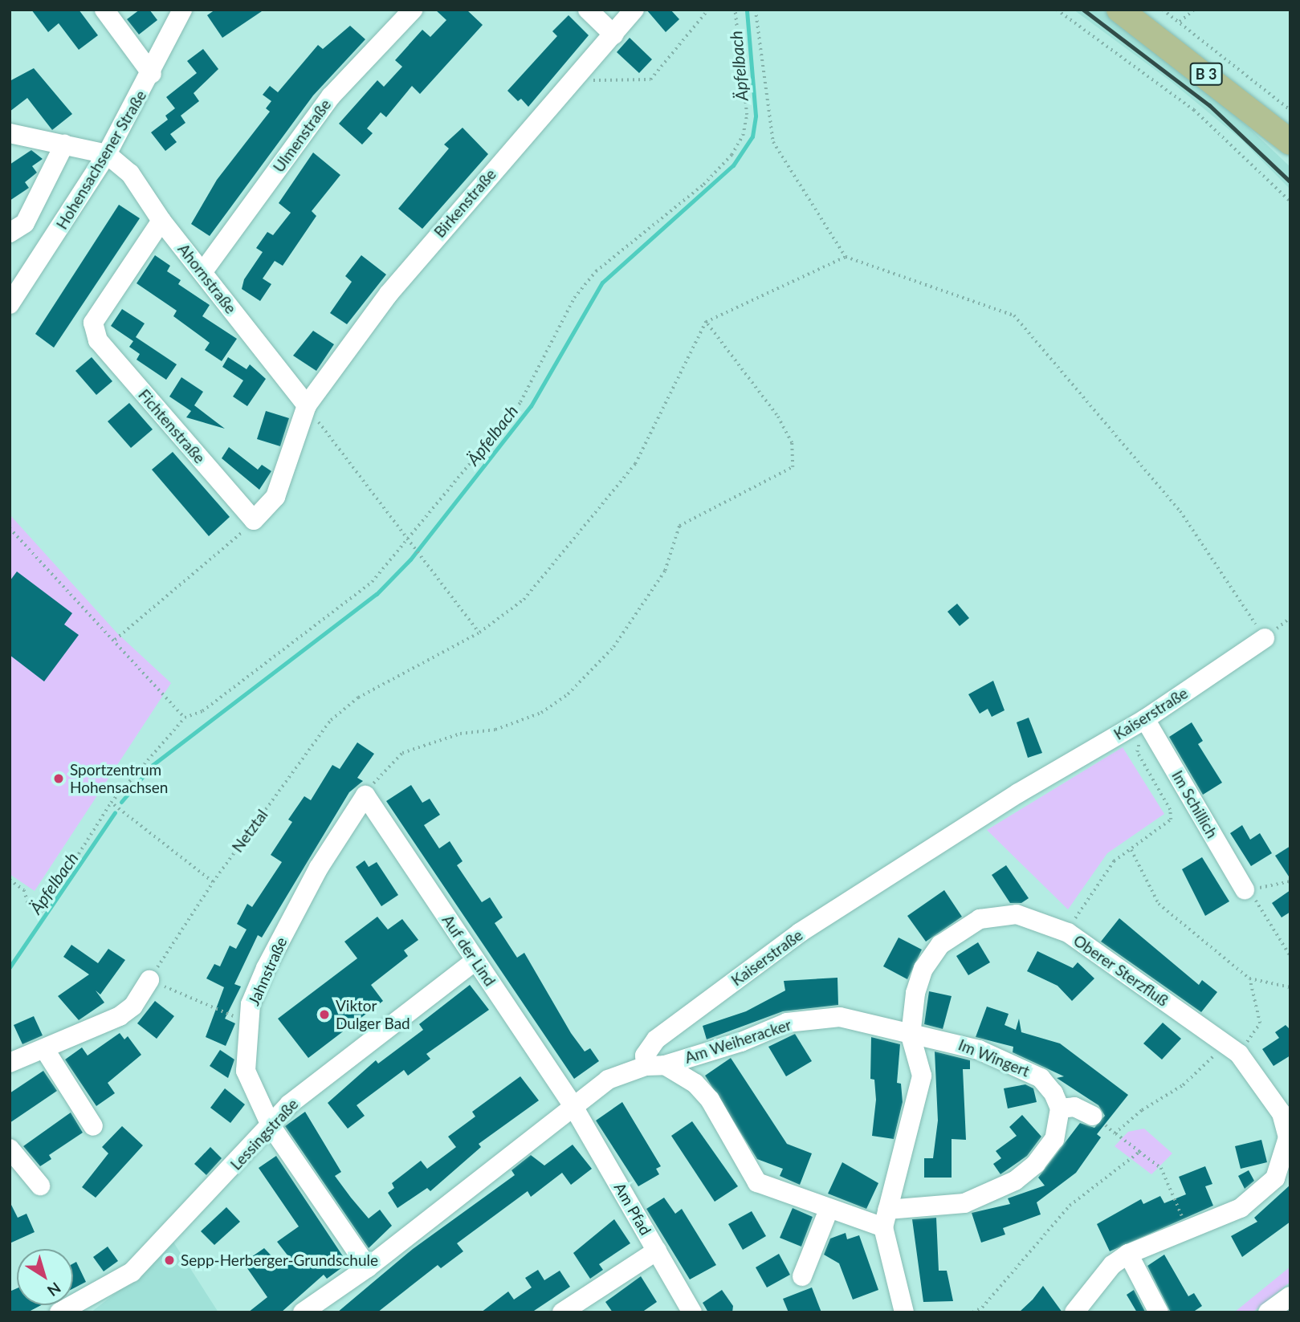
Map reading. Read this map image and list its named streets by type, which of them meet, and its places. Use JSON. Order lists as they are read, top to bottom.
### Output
{
  "streets": {
    "main road": ["B 3"],
    "street": [
      "Ulmenstraße",
      "Hohensachsener Straße",
      "Birkenstraße",
      "Ahornstraße",
      "Fichtenstraße",
      "Kaiserstraße",
      "Im Schillich",
      "Auf der Lind",
      "Oberer Sterzfluß",
      "Jahnstraße",
      "Am Weiheracker",
      "Im Wingert",
      "Lessingstraße",
      "Am Pfad"
    ],
    "path": ["Netztal"]
  },
  "crossings": [
    ["Ulmenstraße", "Ahornstraße"],
    ["Hohensachsener Straße", "Ahornstraße"],
    ["Birkenstraße", "Ahornstraße"],
    ["Ahornstraße", "Fichtenstraße"],
    ["Kaiserstraße", "Im Schillich"],
    ["Kaiserstraße", "Am Weiheracker"],
    ["Auf der Lind", "Jahnstraße"],
    ["Auf der Lind", "Lessingstraße"],
    ["Auf der Lind", "Am Pfad"],
    ["Oberer Sterzfluß", "Am Weiheracker"],
    ["Oberer Sterzfluß", "Im Wingert"],
    ["Jahnstraße", "Lessingstraße"],
    ["Am Weiheracker", "Im Wingert"]
  ],
  "water": ["Äpfelbach"],
  "places": ["Sportzentrum Hohensachsen", "Viktor Dulger Bad", "Sepp-Herberger-Grundschule"],
  "north": "bottom right"
}
